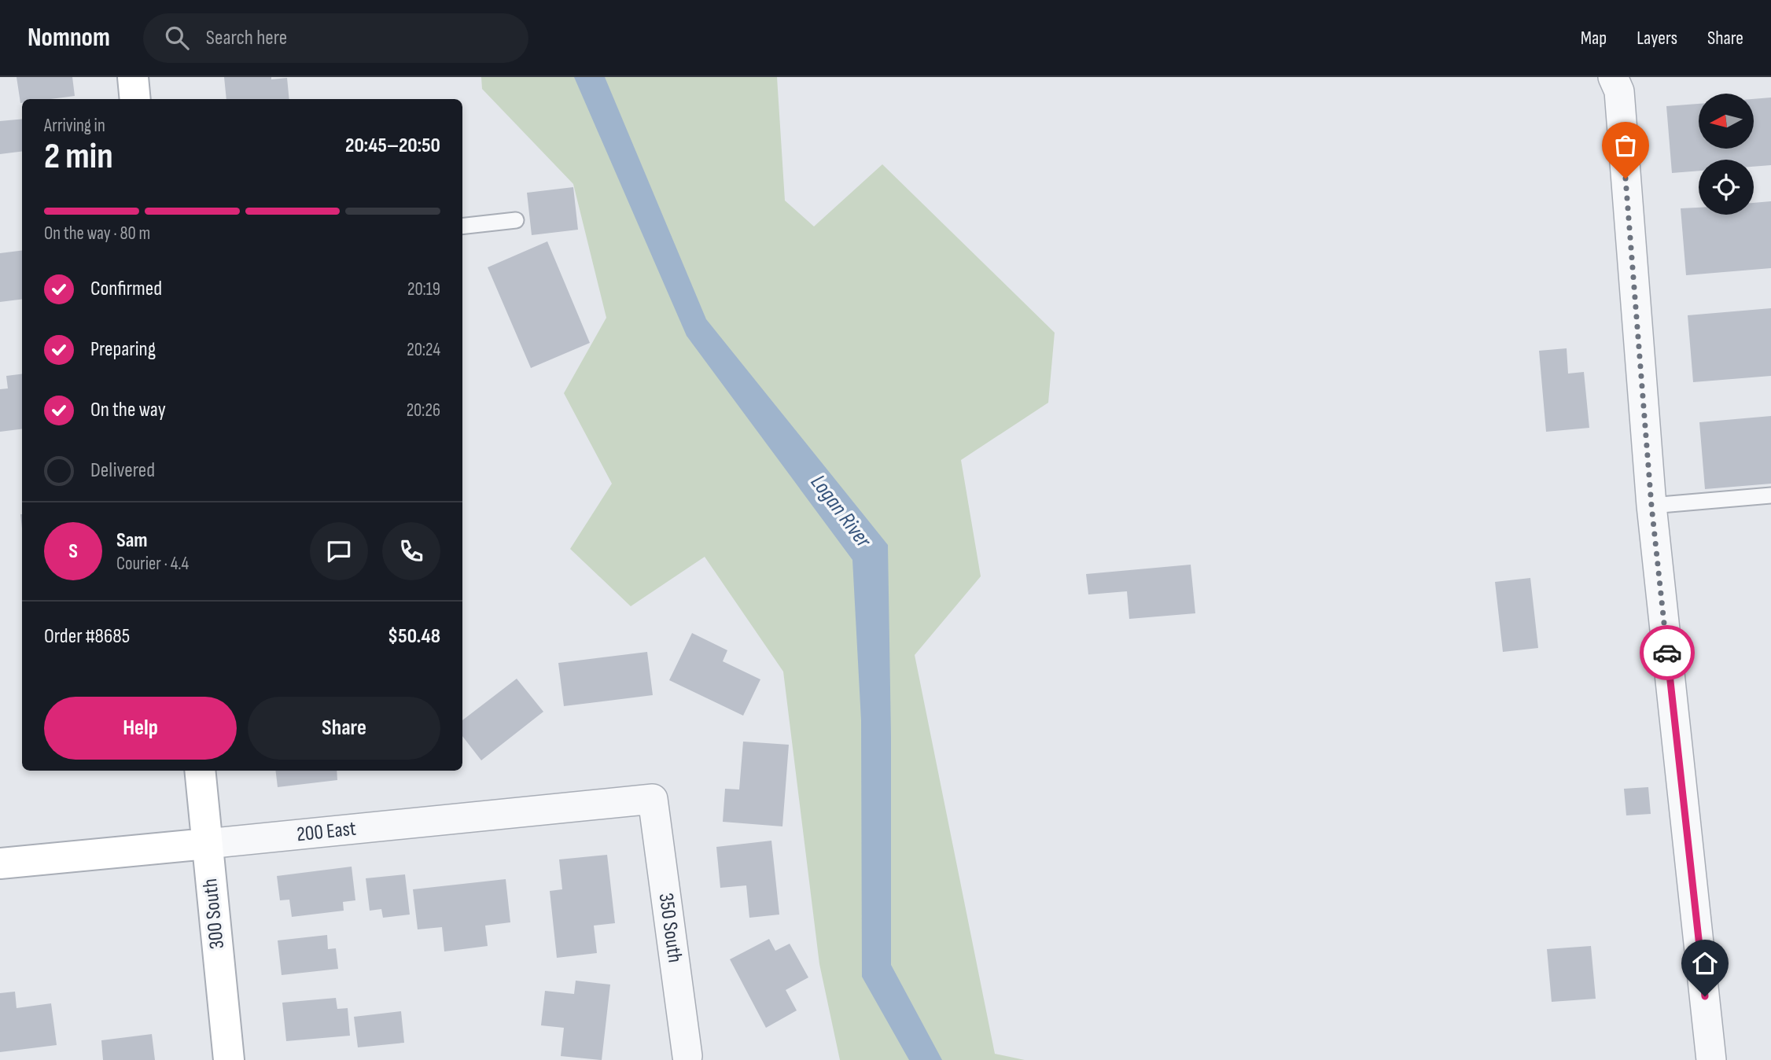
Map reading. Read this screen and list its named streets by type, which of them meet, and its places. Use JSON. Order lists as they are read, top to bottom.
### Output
{
  "streets": {
    "street": ["200 East", "300 South", "350 South"]
  },
  "crossings": [
    ["200 East", "300 South"],
    ["200 East", "350 South"]
  ],
  "water": ["Logan River"],
  "north": "left",
  "page": {
    "header": "Nomnom",
    "search": "Search here",
    "nav": ["Map", "Layers", "Share"],
    "heading": ["2 min", "Arriving in", "20:45–20:50"],
    "panel": [
      "Sam",
      "Courier · 4.4",
      "Order #8685",
      "$50.48"
    ],
    "bar": "On the way · 80 m",
    "list": [
      ["Confirmed", "20:19"],
      ["Preparing", "20:24"],
      ["On the way", "20:26"],
      "Delivered"
    ],
    "round": "S",
    "buttons": ["Help", "Share"]
  }
}
